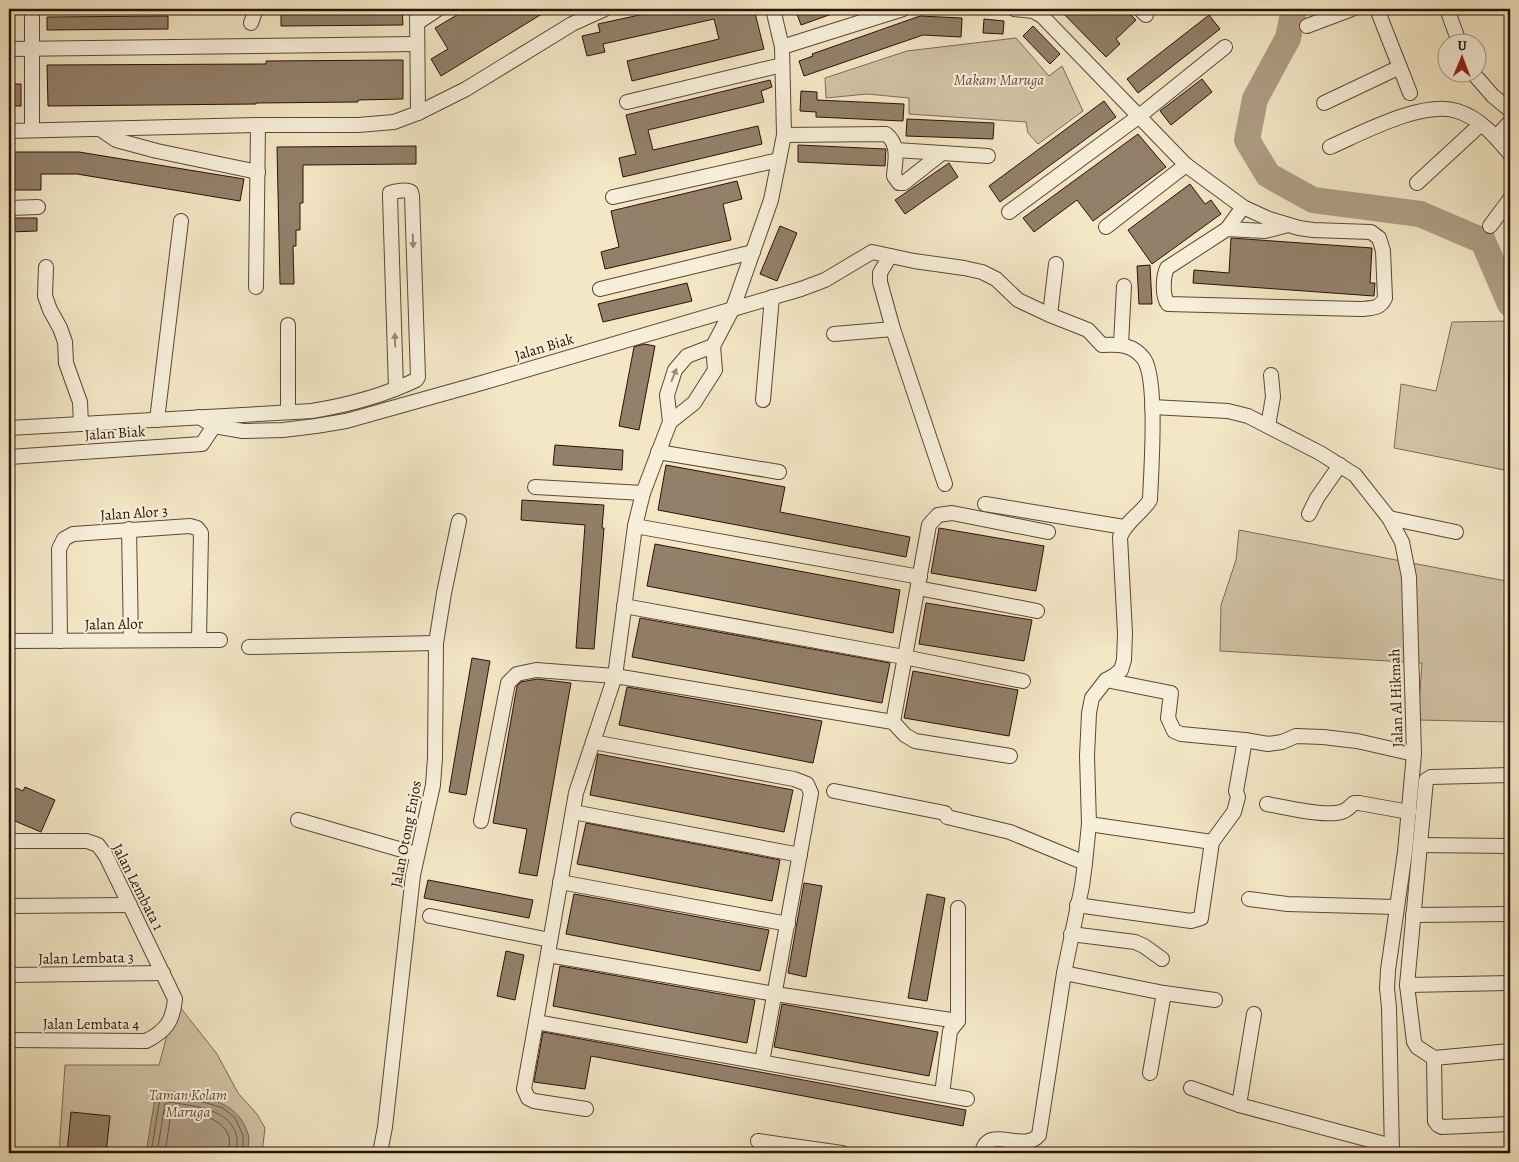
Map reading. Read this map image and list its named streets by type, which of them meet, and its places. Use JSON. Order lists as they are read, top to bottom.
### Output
{
  "streets": {
    "street": [
      "Jalan Biak",
      "Jalan Alor 3",
      "Jalan Alor",
      "Jalan Al Hikmah",
      "Jalan Otong Enjos",
      "Jalan Lembata 1",
      "Jalan Lembata 3",
      "Jalan Lembata 4"
    ]
  },
  "crossings": [
    ["Jalan Alor 3", "Jalan Alor"],
    ["Jalan Lembata 1", "Jalan Lembata 3"],
    ["Jalan Lembata 1", "Jalan Lembata 4"]
  ],
  "parks": ["Makam Maruga", "Taman Kolam Maruga"],
  "north": "top"
}
